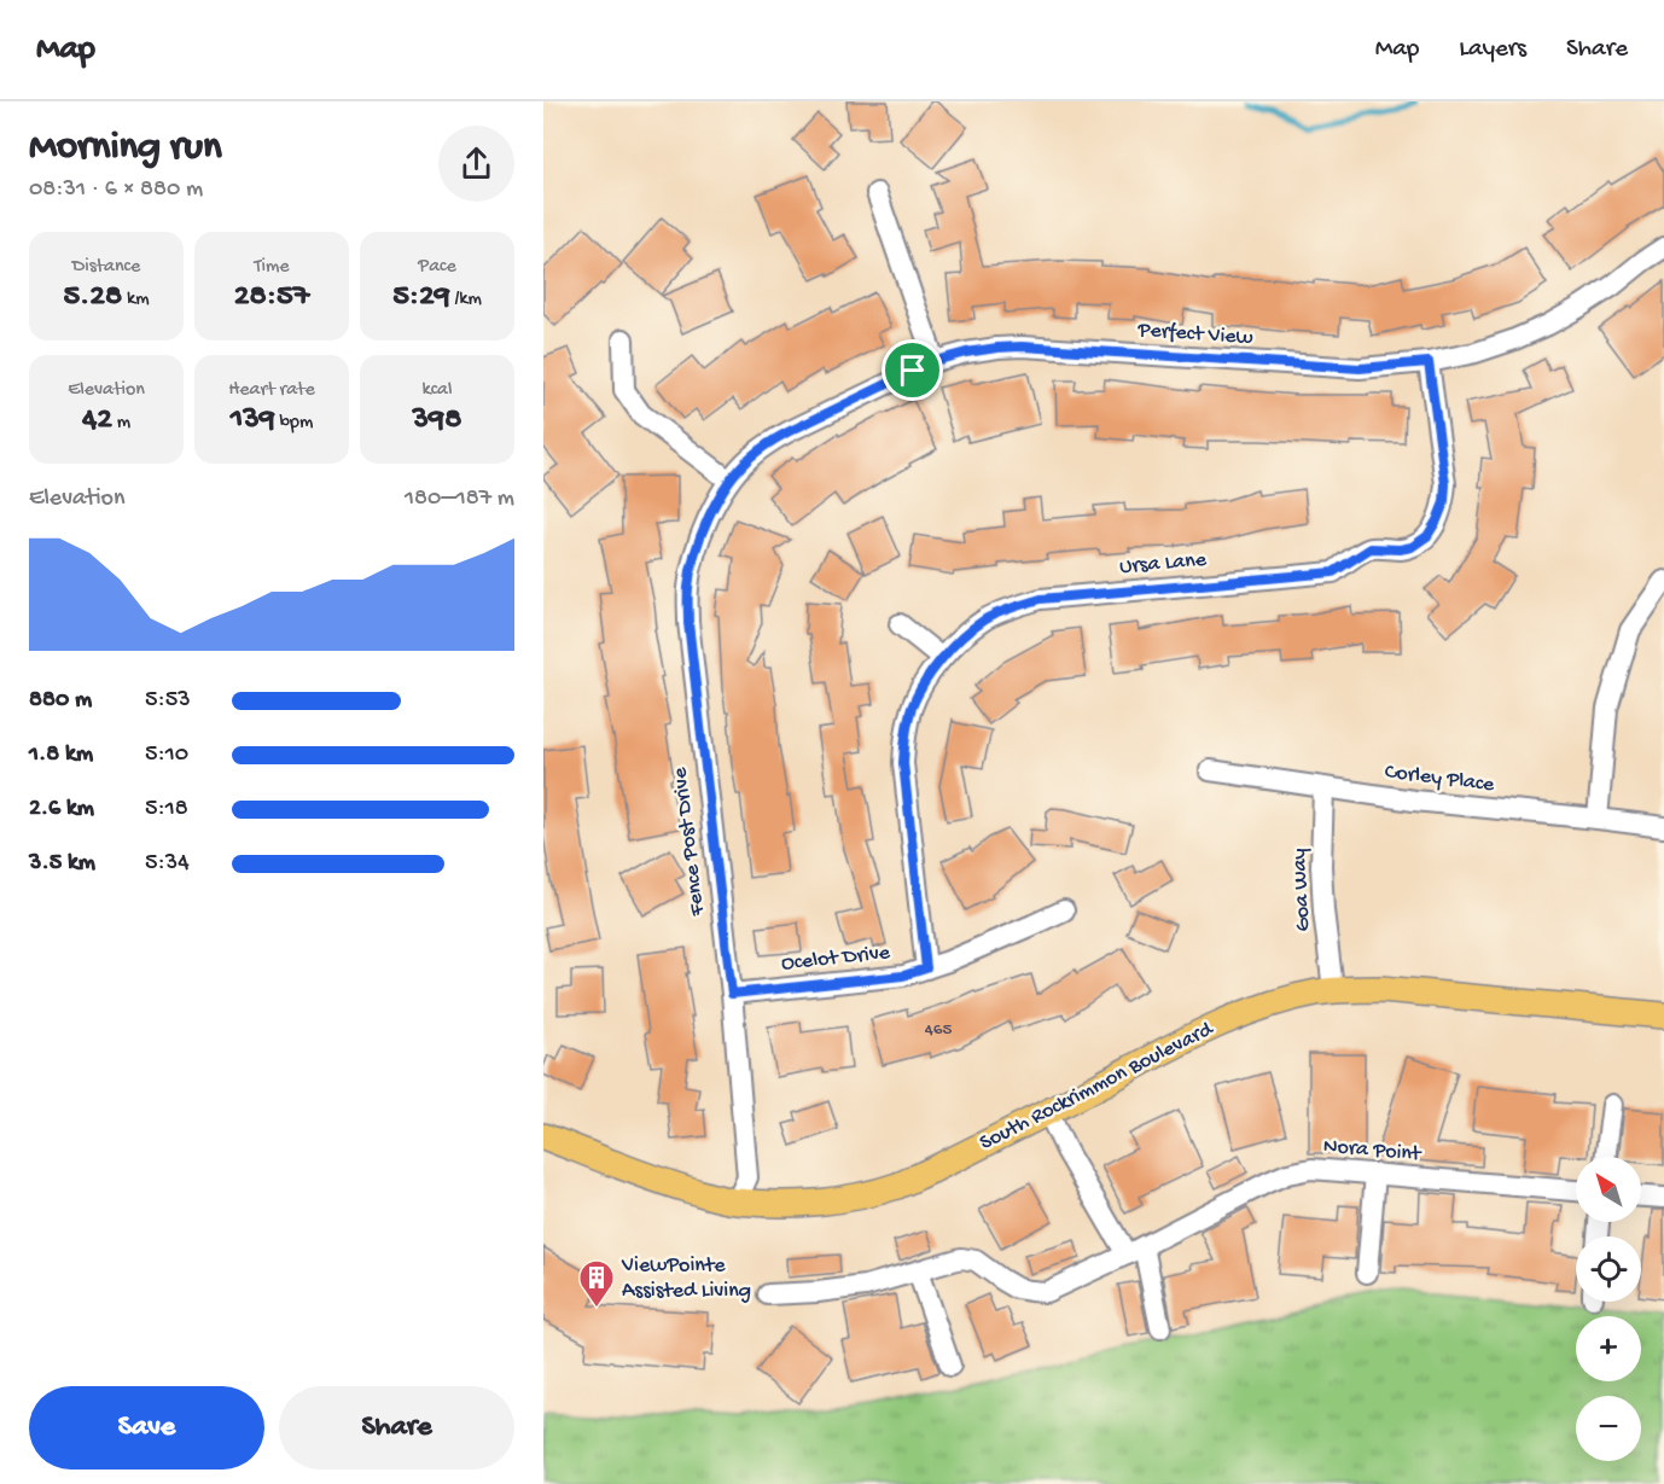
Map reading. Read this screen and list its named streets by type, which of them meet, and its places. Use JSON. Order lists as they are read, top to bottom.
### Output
{
  "streets": {
    "main road": ["South Rockrimmon Boulevard"],
    "street": [
      "Perfect View",
      "Ursa Lane",
      "Corley Place",
      "Fence Post Drive",
      "Goa Way",
      "Ocelot Drive",
      "Nora Point"
    ]
  },
  "crossings": [
    ["Perfect View", "Ursa Lane"],
    ["Perfect View", "Fence Post Drive"],
    ["Ursa Lane", "Ocelot Drive"],
    ["Corley Place", "Goa Way"],
    ["Fence Post Drive", "Ocelot Drive"],
    ["Fence Post Drive", "South Rockrimmon Boulevard"],
    ["Goa Way", "South Rockrimmon Boulevard"]
  ],
  "places": {
    "building": ["ViewPointe Assisted Living"]
  },
  "house_numbers": ["465"],
  "north": "top left",
  "page": {
    "header": "Map",
    "nav": ["Map", "Layers", "Share"],
    "heading": ["Morning run", "08:31 · 6 × 880 m"],
    "stats": [
      ["Distance", "5.28 km"],
      ["Time", "28:57"],
      ["Pace", "5:29 /km"],
      ["Elevation", "42 m"],
      ["Heart rate", "139 bpm"],
      ["kcal", "398"]
    ],
    "chart": ["Elevation", "180–187 m"],
    "list": [
      {
        "name": "880 m",
        "note": "5:53"
      },
      {
        "name": "1.8 km",
        "note": "5:10"
      },
      {
        "name": "2.6 km",
        "note": "5:18"
      },
      {
        "name": "3.5 km",
        "note": "5:34"
      }
    ],
    "map_buttons": ["+", "−"],
    "buttons": ["Save", "Share"]
  }
}
